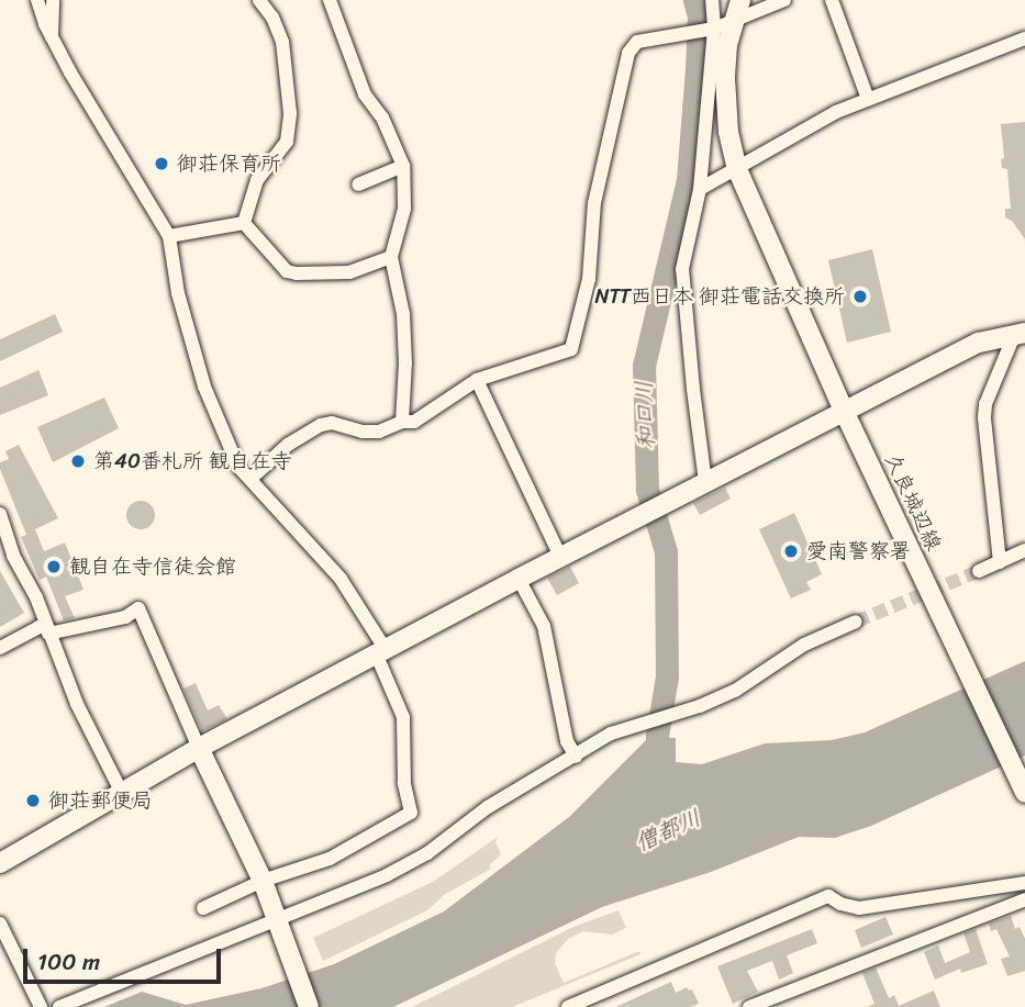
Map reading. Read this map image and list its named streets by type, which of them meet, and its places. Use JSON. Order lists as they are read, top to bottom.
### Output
{
  "streets": {
    "street": ["久良城辺線"]
  },
  "water": ["和口川", "僧都川"],
  "places": [
    "御荘保育所",
    "NTT西日本 御荘電話交換所",
    "第40番札所 観自在寺",
    "愛南警察署",
    "観自在寺信徒会館",
    "御荘郵便局"
  ],
  "scale_bar": "100 m"
}
